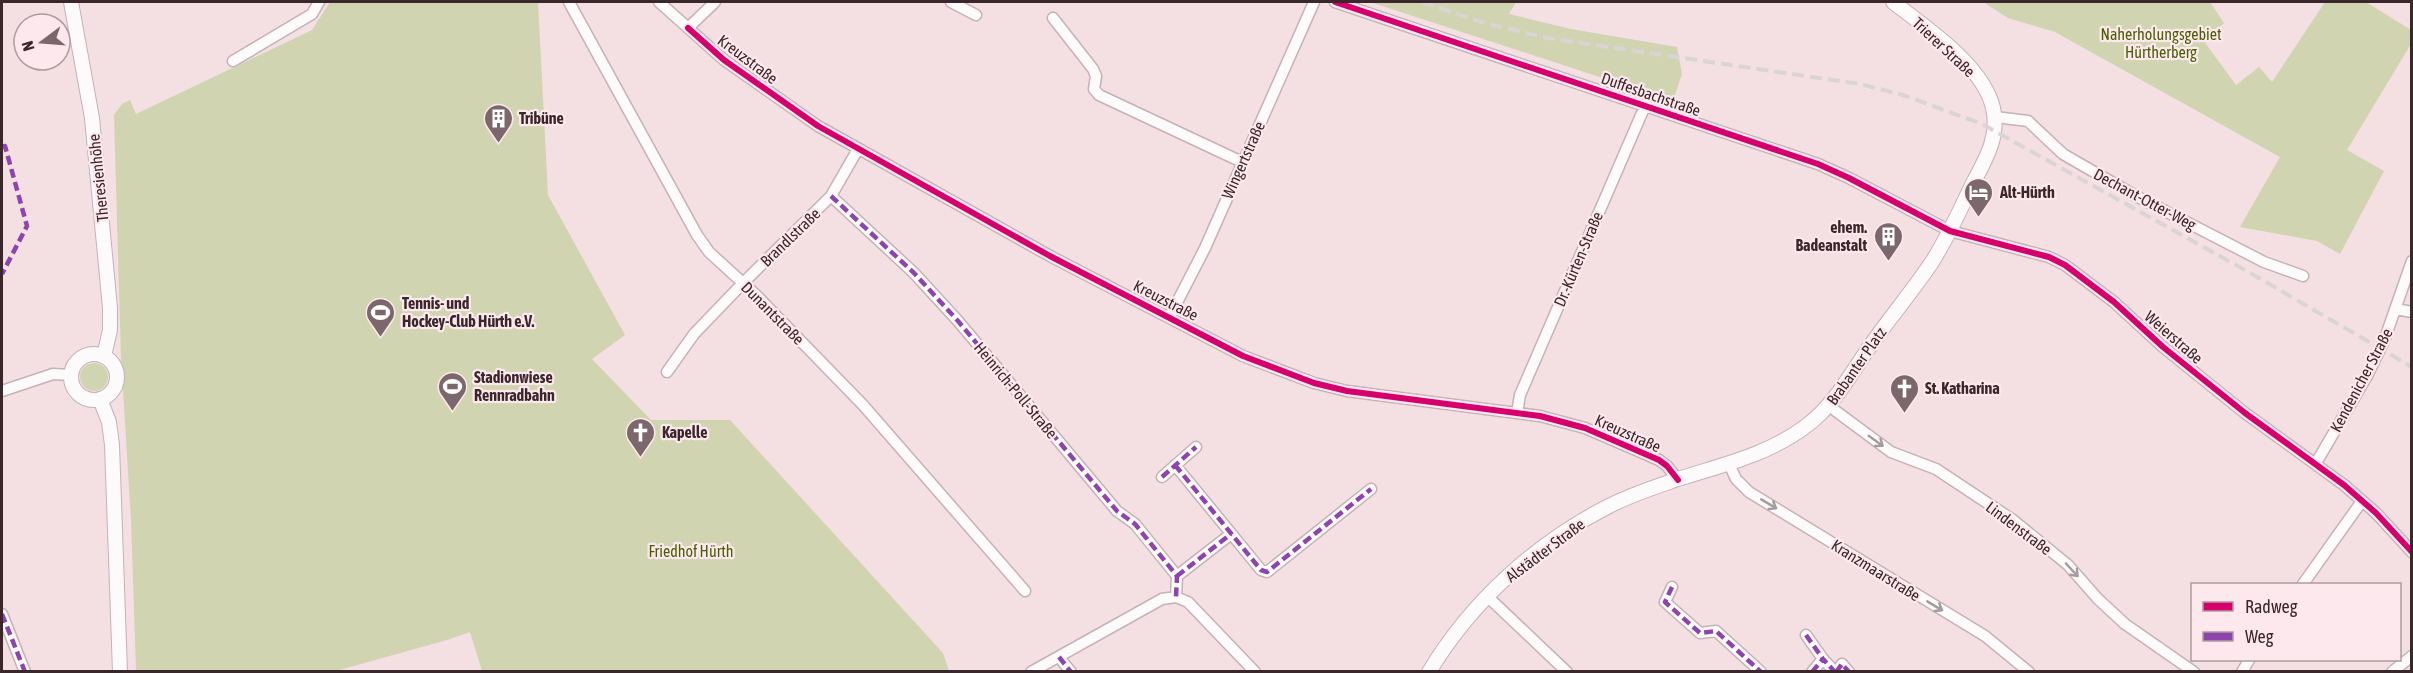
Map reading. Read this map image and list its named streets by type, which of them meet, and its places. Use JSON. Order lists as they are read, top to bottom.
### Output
{
  "streets": {
    "street": [
      "Trierer Straße",
      "Kreuzstraße",
      "Duffesbachstraße",
      "Wingertstraße",
      "Theresienhöhe",
      "Dechant-Otter-Weg",
      "Brandlstraße",
      "Dr.-Kürten-Straße",
      "Dunantstraße",
      "Weierstraße",
      "Brabanter Platz",
      "Kendenicher Straße",
      "Heinrich-Poll-Straße",
      "Lindenstraße",
      "Alstädter Straße",
      "Kranzmaarstraße"
    ]
  },
  "crossings": [
    ["Trierer Straße", "Duffesbachstraße"],
    ["Trierer Straße", "Dechant-Otter-Weg"],
    ["Trierer Straße", "Weierstraße"],
    ["Trierer Straße", "Brabanter Platz"],
    ["Kreuzstraße", "Wingertstraße"],
    ["Kreuzstraße", "Brandlstraße"],
    ["Kreuzstraße", "Dr.-Kürten-Straße"],
    ["Kreuzstraße", "Alstädter Straße"],
    ["Duffesbachstraße", "Dr.-Kürten-Straße"],
    ["Duffesbachstraße", "Weierstraße"],
    ["Duffesbachstraße", "Brabanter Platz"],
    ["Brandlstraße", "Dunantstraße"],
    ["Brandlstraße", "Heinrich-Poll-Straße"],
    ["Weierstraße", "Brabanter Platz"],
    ["Weierstraße", "Kendenicher Straße"],
    ["Brabanter Platz", "Lindenstraße"],
    ["Brabanter Platz", "Alstädter Straße"],
    ["Brabanter Platz", "Kranzmaarstraße"],
    ["Alstädter Straße", "Kranzmaarstraße"]
  ],
  "one_way": ["Lindenstraße", "Kranzmaarstraße"],
  "parks": ["Naherholungsgebiet Hürtherberg", "Friedhof Hürth"],
  "places": {
    "building": ["Tribüne", "ehem. Badeanstalt"],
    "hotel": ["Alt-Hürth"],
    "sports": ["Tennis- und Hockey-Club Hürth e.V.", "Stadionwiese Rennradbahn"],
    "church": ["St. Katharina", "Kapelle"]
  },
  "legend": ["Radweg", "Weg"],
  "north": "left"
}
